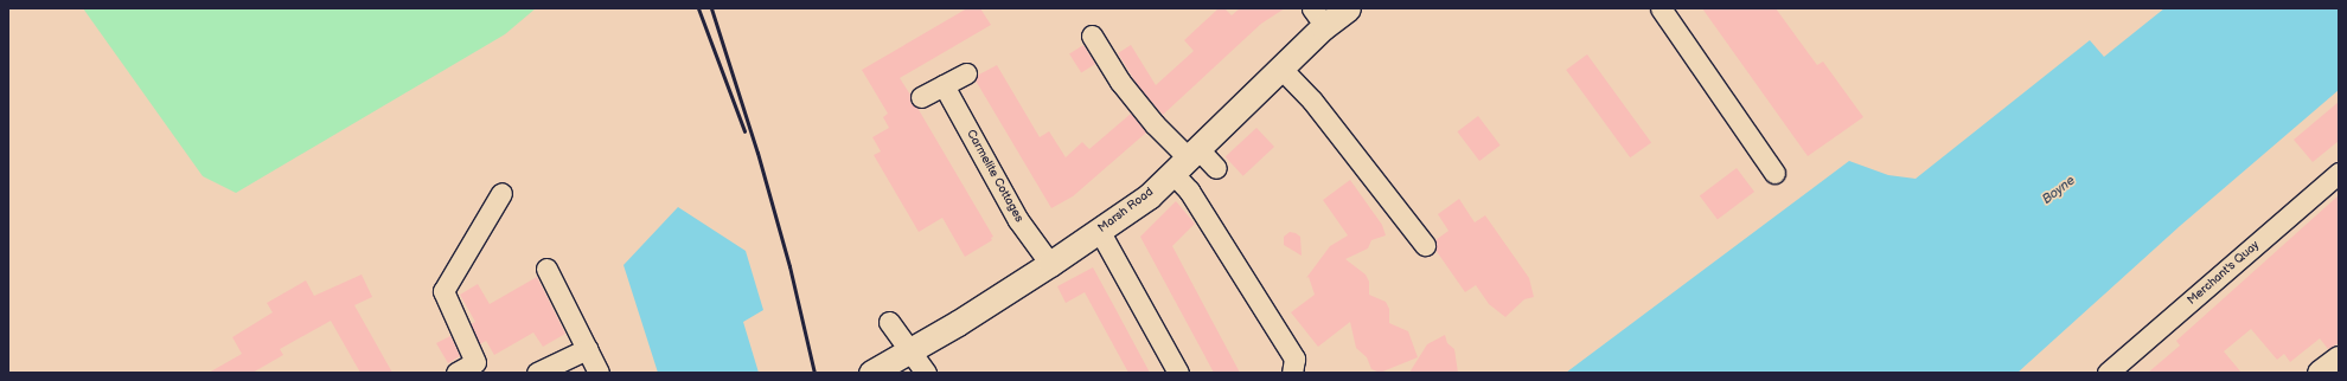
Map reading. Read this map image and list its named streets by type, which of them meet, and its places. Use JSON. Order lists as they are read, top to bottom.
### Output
{
  "streets": {
    "main road": ["Marsh Road"],
    "street": ["Carmelite Cottages", "Merchant's Quay"]
  },
  "crossings": [
    ["Carmelite Cottages", "Marsh Road"]
  ],
  "water": ["Boyne"]
}
